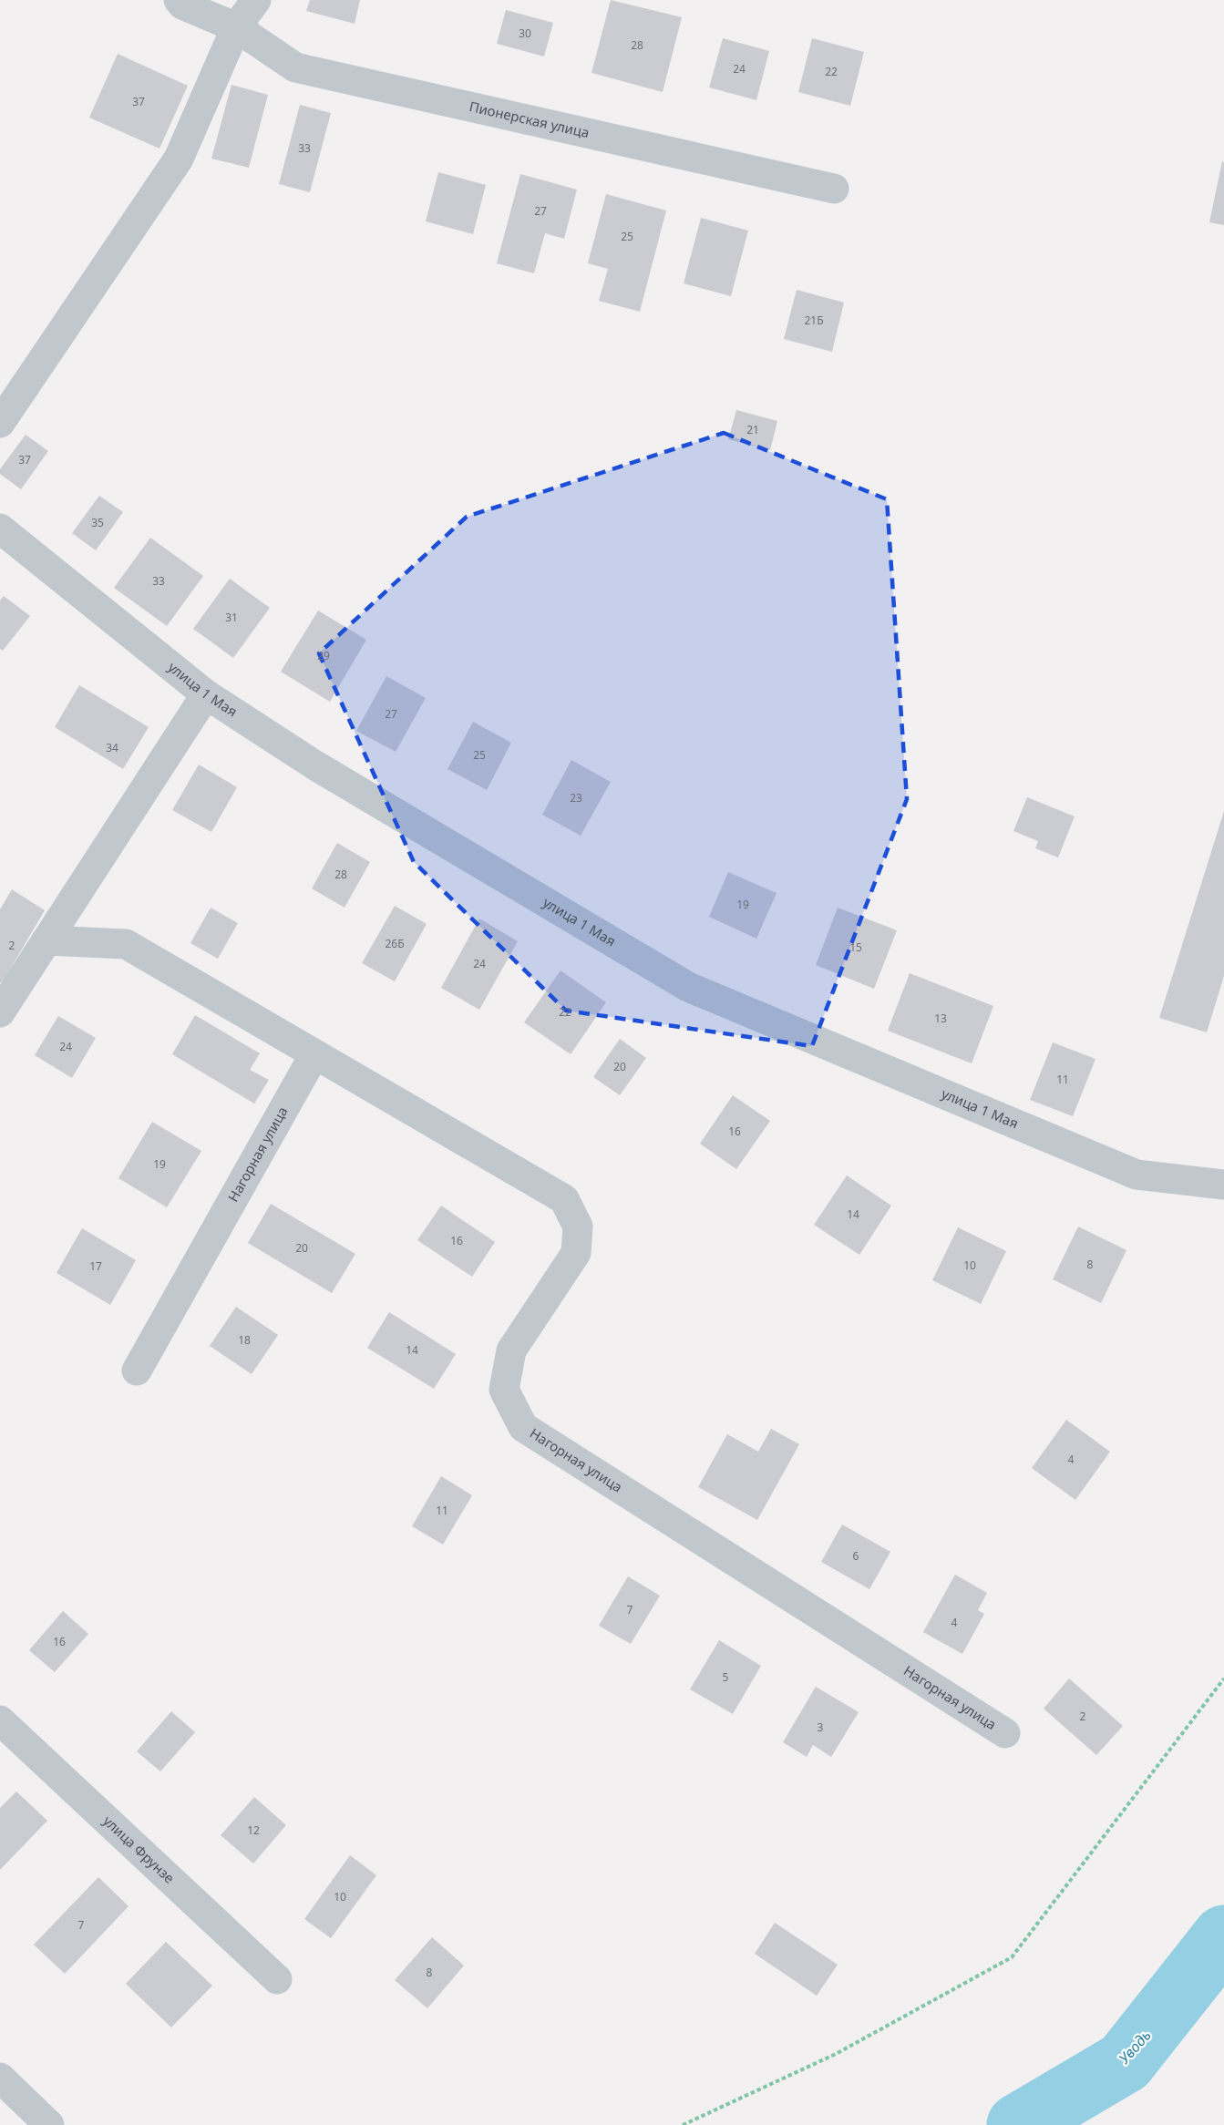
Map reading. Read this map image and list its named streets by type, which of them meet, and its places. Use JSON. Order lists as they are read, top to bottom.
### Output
{
  "streets": {
    "street": [
      "Пионерская улица",
      "улица 1 Мая",
      "Нагорная улица",
      "улица Фрунзе"
    ]
  },
  "water": ["Уводь"],
  "house_numbers": [
    "30",
    "28",
    "24",
    "22",
    "37",
    "33",
    "27",
    "25",
    "21Б",
    "21",
    "37",
    "35",
    "33",
    "31",
    "29",
    "27",
    "34",
    "25",
    "23",
    "28",
    "19",
    "26Б",
    "2",
    "15",
    "24",
    "22",
    "13",
    "24",
    "20",
    "11",
    "16",
    "19",
    "14",
    "16",
    "20",
    "8",
    "10",
    "17",
    "18",
    "14",
    "4",
    "11",
    "6",
    "7",
    "4",
    "16",
    "5",
    "2",
    "3",
    "12",
    "10",
    "7",
    "8"
  ]
}
